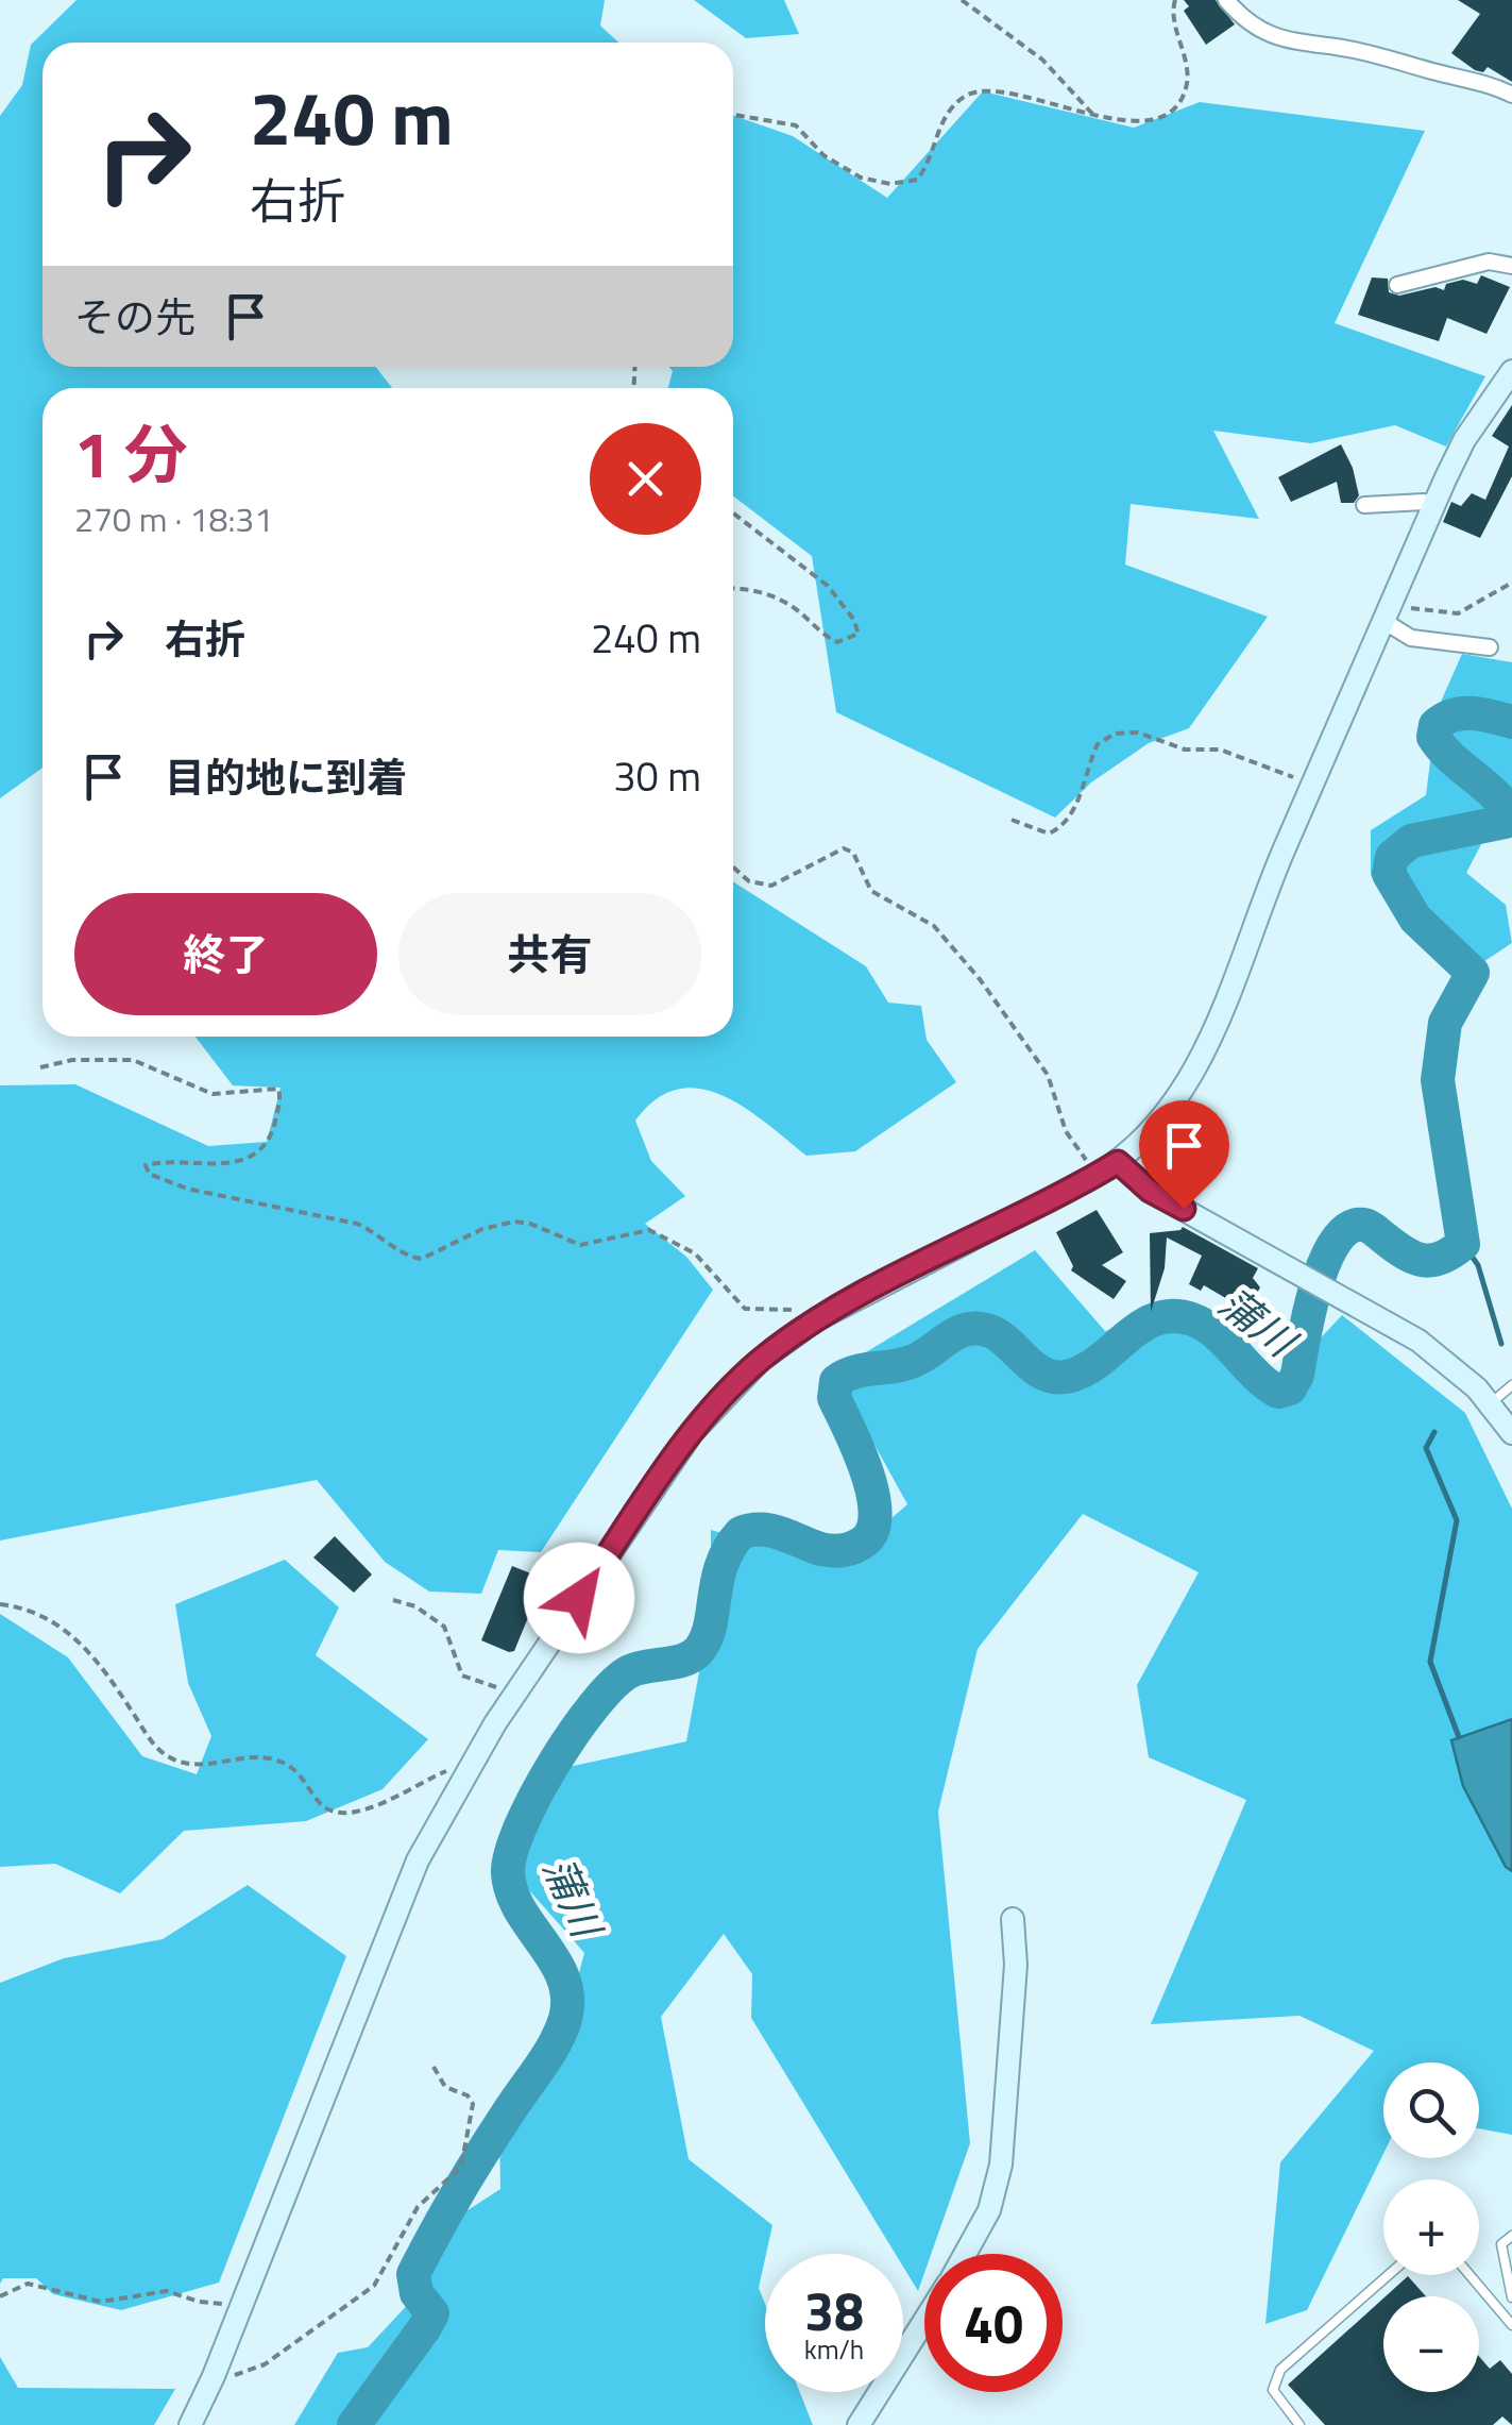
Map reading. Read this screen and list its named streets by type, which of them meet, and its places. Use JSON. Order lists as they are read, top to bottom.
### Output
{
  "water": ["蒲川"],
  "page": {
    "turn": ["240 m", "右折"],
    "then": "その先",
    "heading": ["1 分", "270 m · 18:31"],
    "list": [
      {
        "name": "右折",
        "value": "240 m"
      },
      {
        "name": "目的地に到着",
        "value": "30 m"
      }
    ],
    "buttons": ["終了", "共有"],
    "map_buttons": ["+", "−"],
    "speed": "38 km/h",
    "limit": "40"
  }
}
